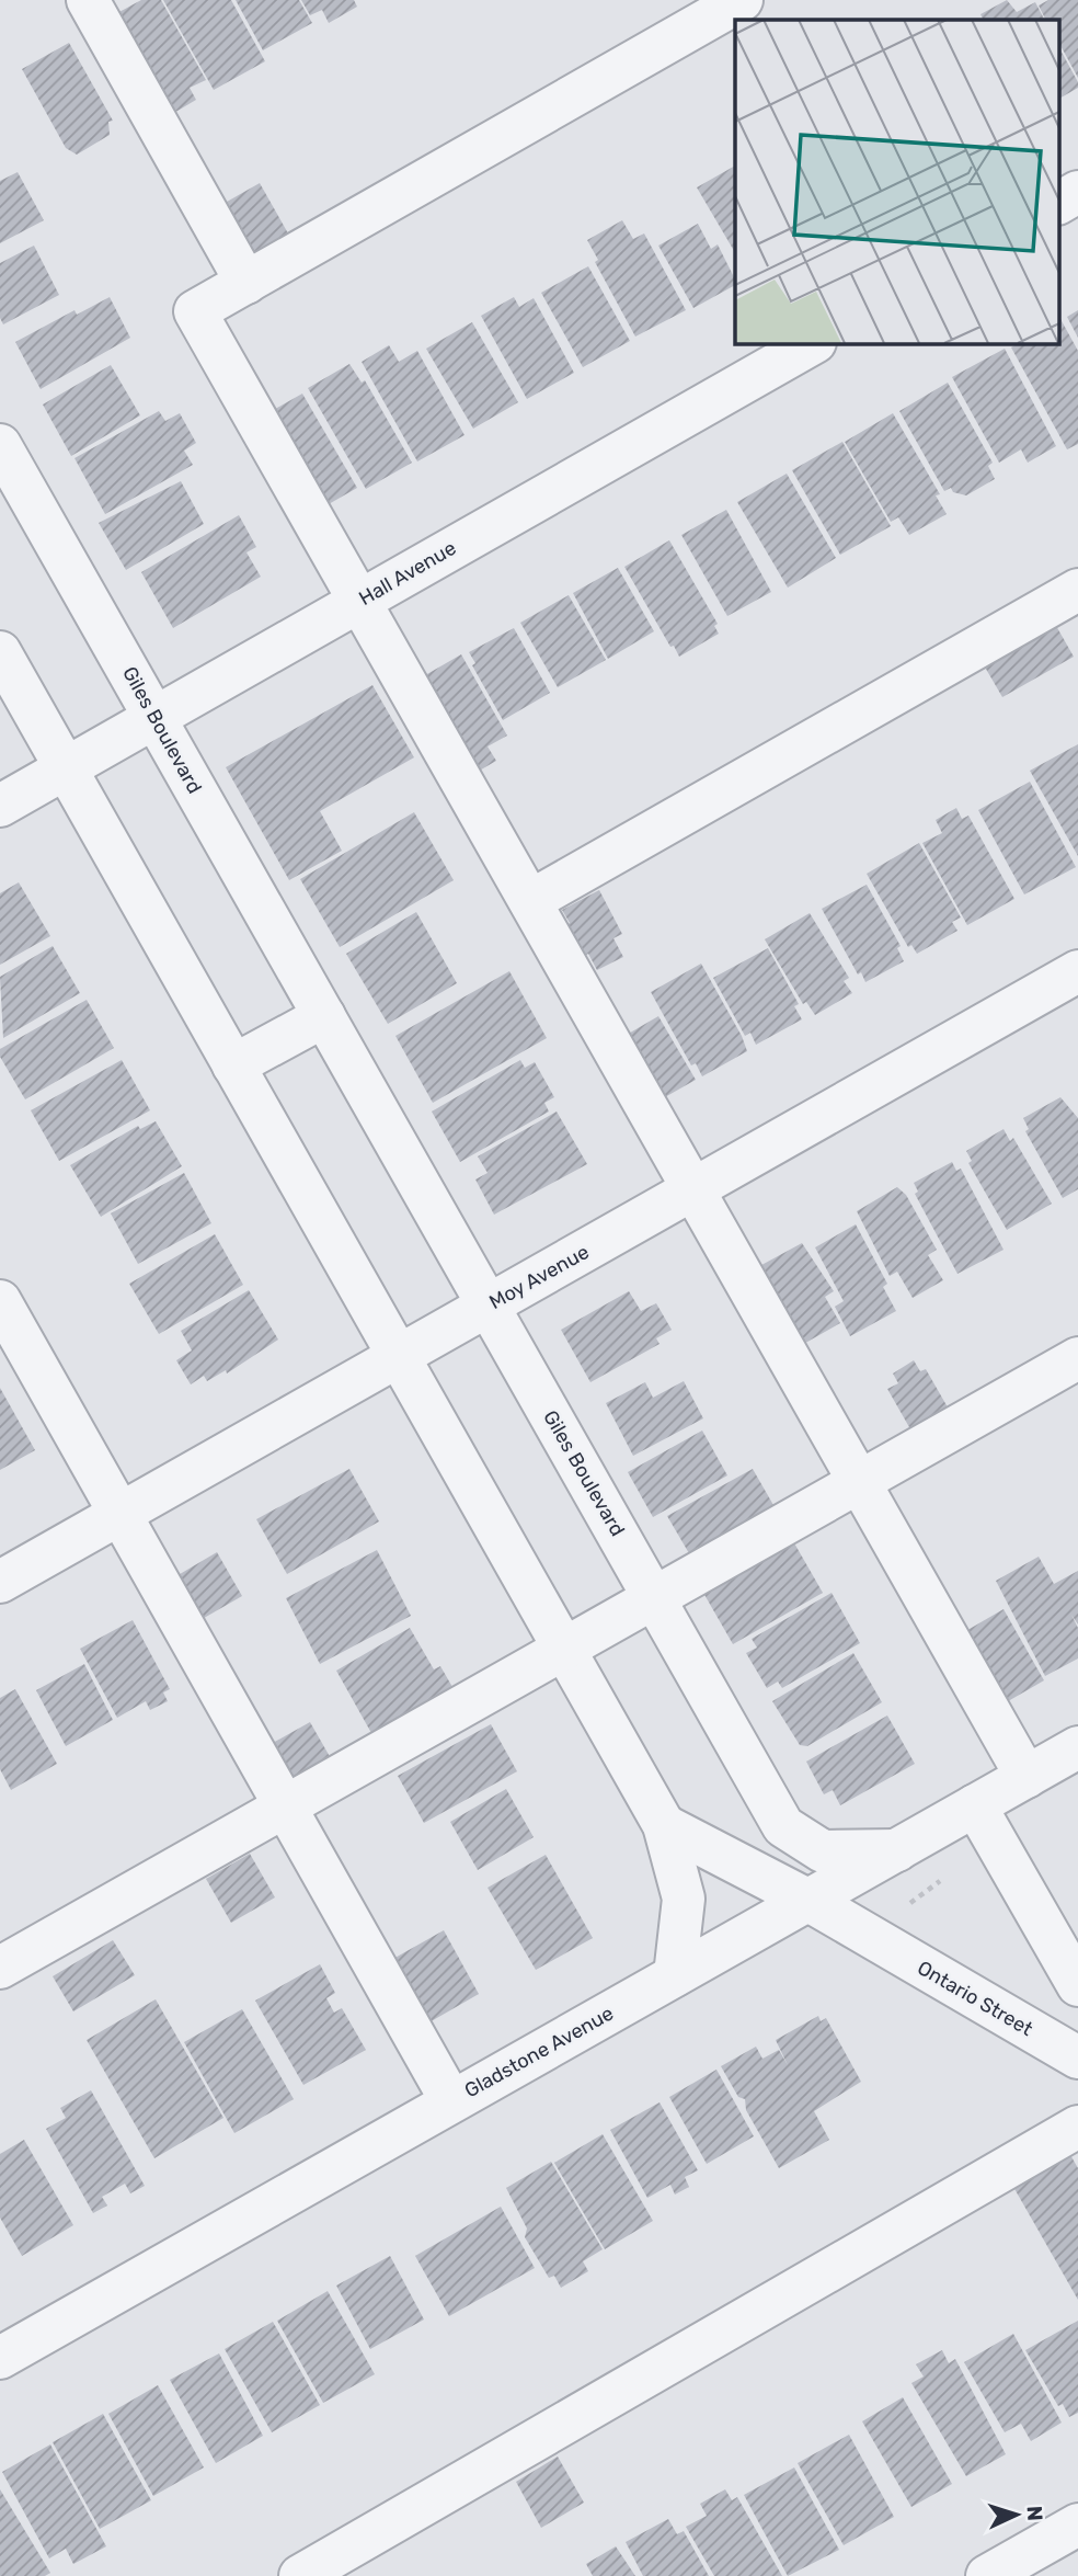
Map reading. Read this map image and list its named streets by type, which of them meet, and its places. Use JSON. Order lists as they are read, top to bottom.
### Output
{
  "streets": {
    "street": [
      "Hall Avenue",
      "Giles Boulevard",
      "Moy Avenue",
      "Ontario Street",
      "Gladstone Avenue"
    ]
  },
  "crossings": [
    ["Hall Avenue", "Giles Boulevard"],
    ["Giles Boulevard", "Moy Avenue"],
    ["Giles Boulevard", "Gladstone Avenue"],
    ["Ontario Street", "Gladstone Avenue"]
  ],
  "north": "right"
}
